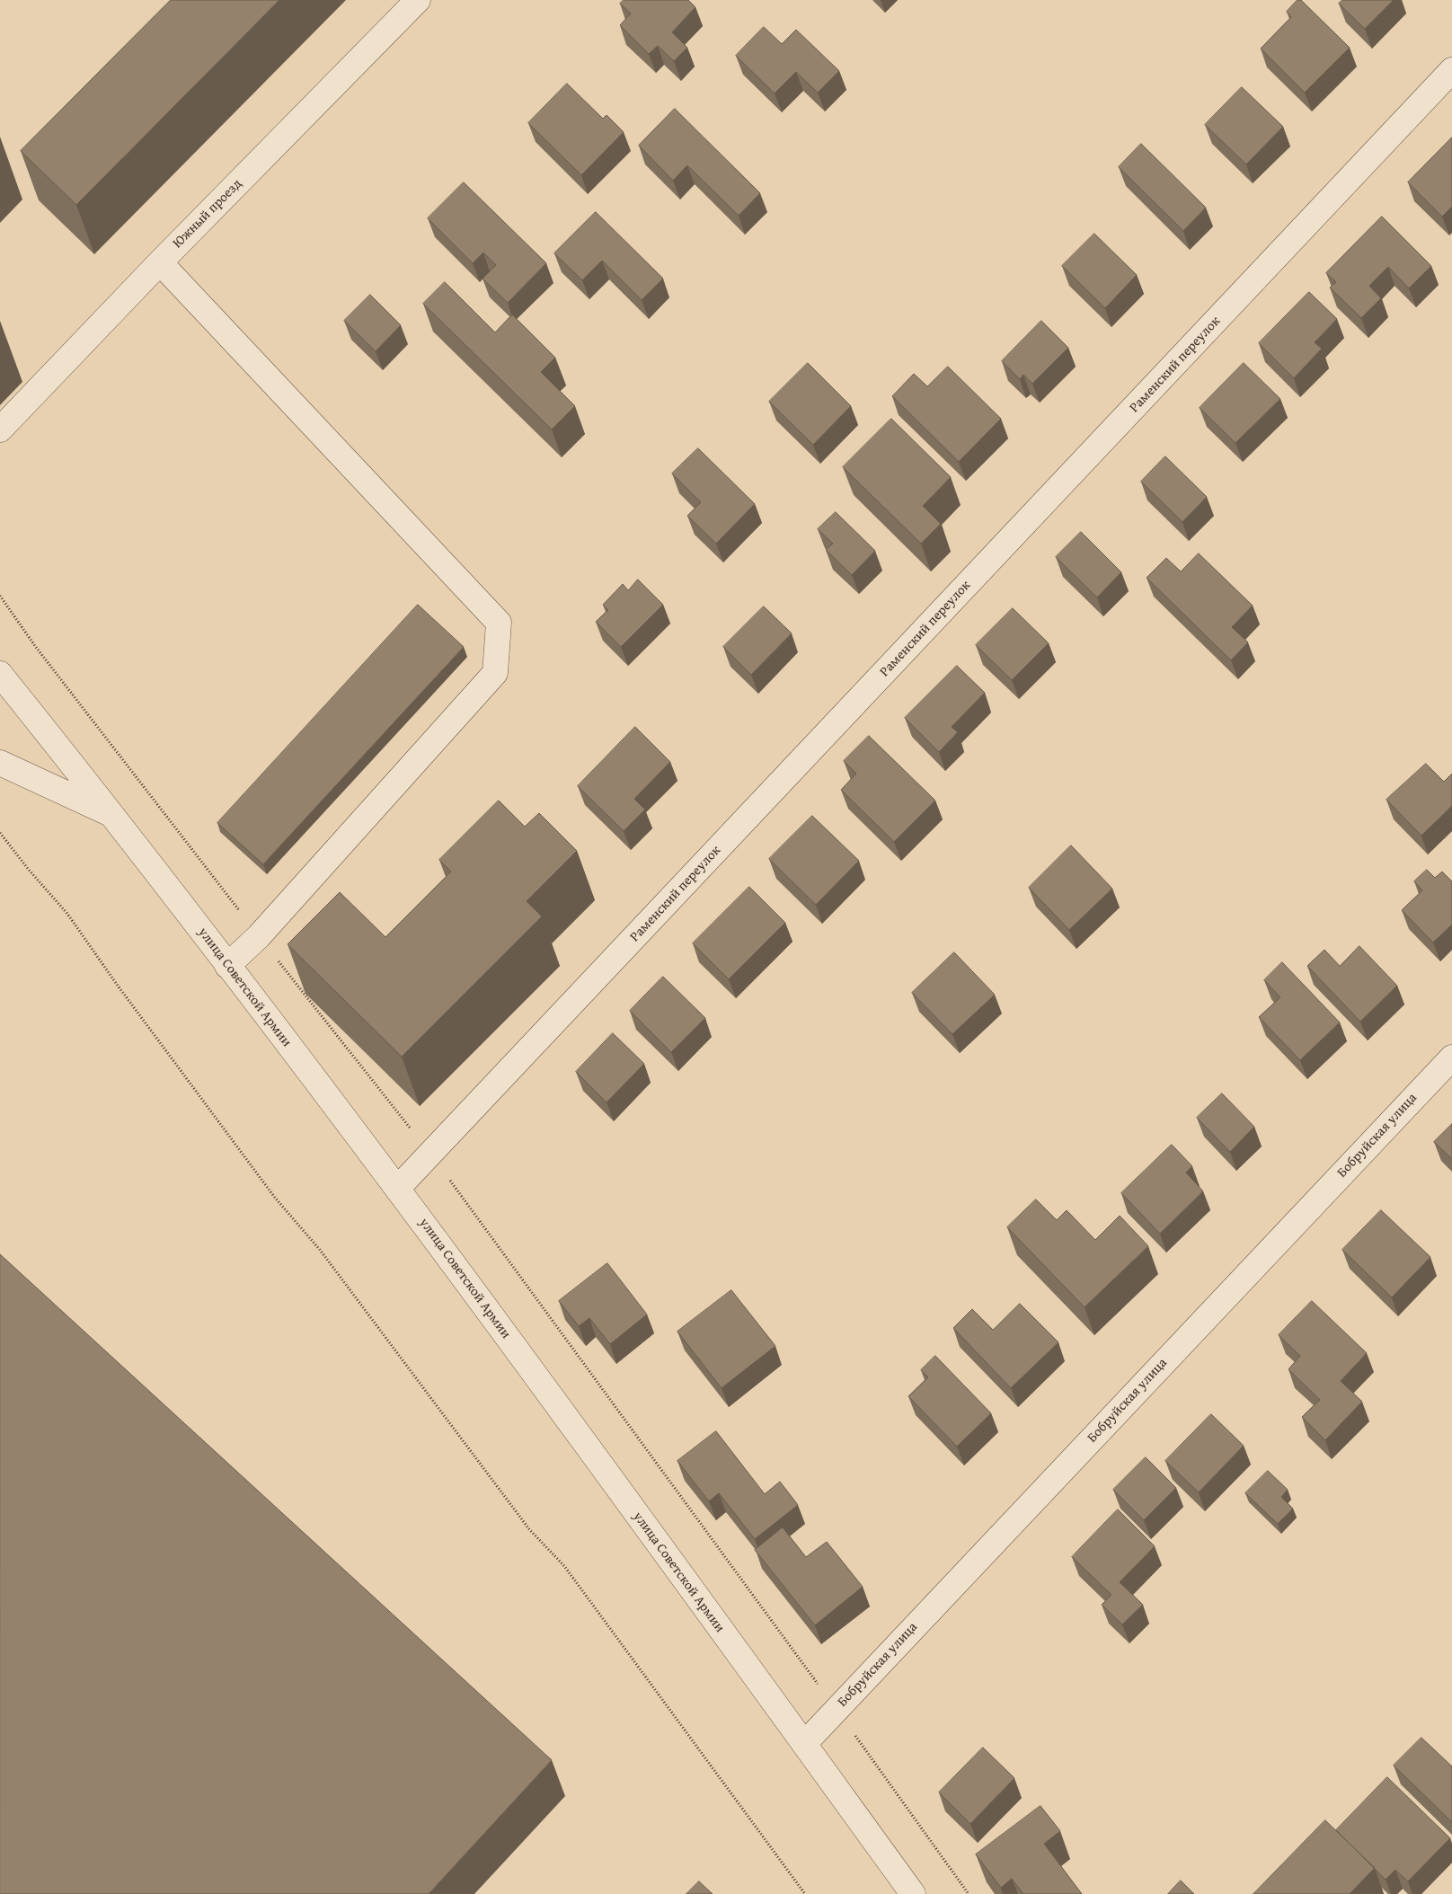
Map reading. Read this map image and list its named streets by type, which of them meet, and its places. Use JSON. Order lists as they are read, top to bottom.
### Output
{
  "streets": {
    "street": [
      "Южный проезд",
      "Раменский переулок",
      "улица Советской Армии",
      "Бобруйская улица"
    ]
  },
  "crossings": [
    ["Раменский переулок", "улица Советской Армии"],
    ["улица Советской Армии", "Бобруйская улица"]
  ]
}
